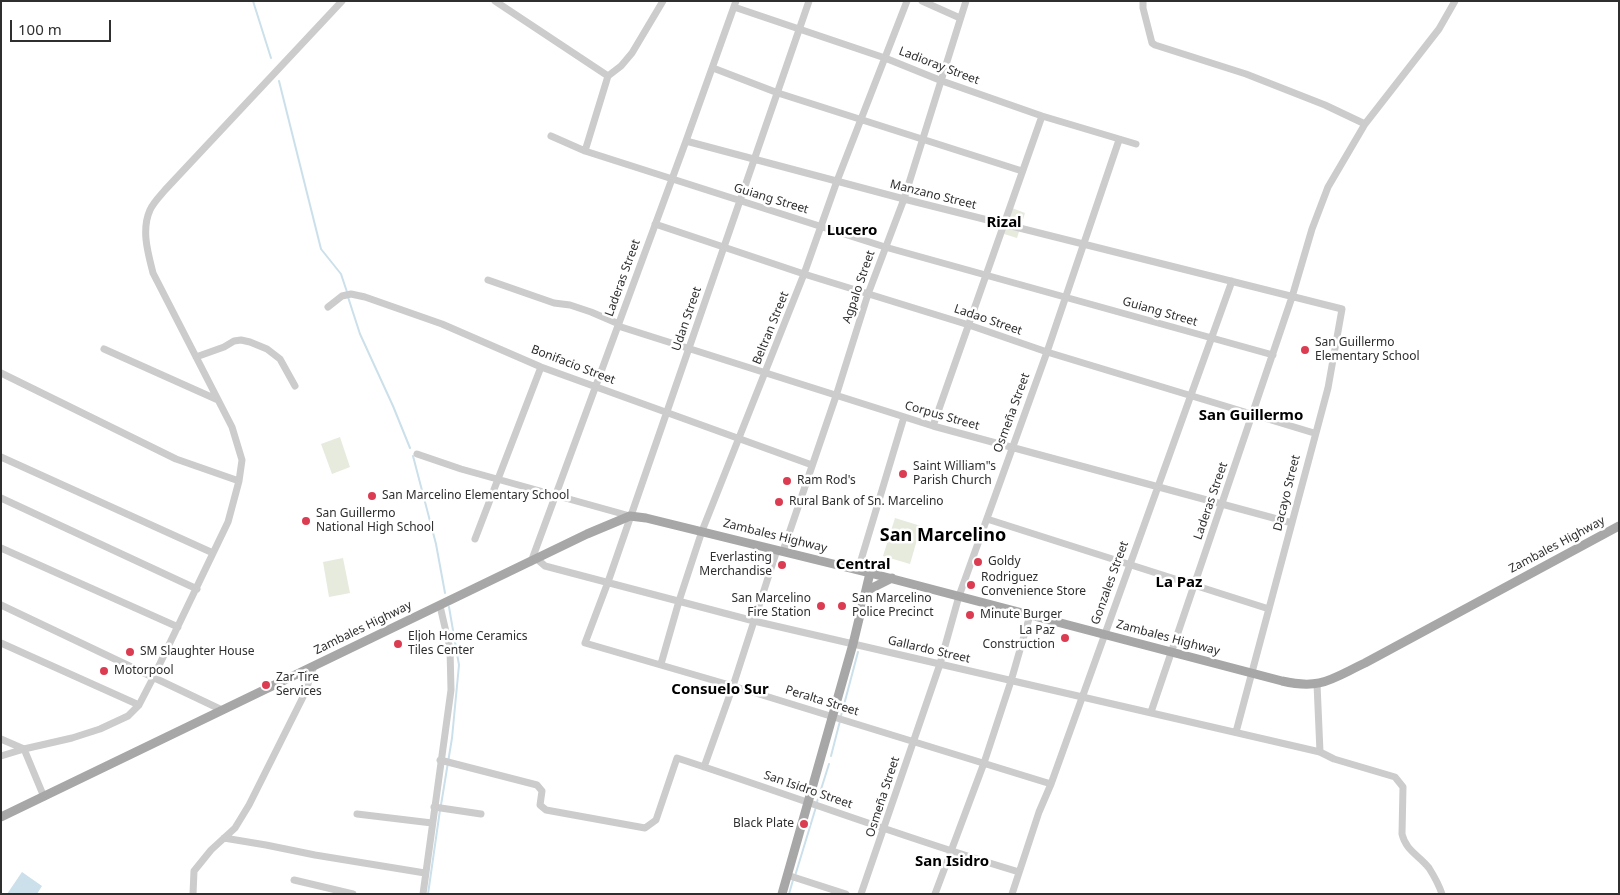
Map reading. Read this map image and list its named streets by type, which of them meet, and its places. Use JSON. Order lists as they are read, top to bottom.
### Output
{
  "streets": {
    "main road": ["Zambales Highway"],
    "street": [
      "Ladioray Street",
      "Manzano Street",
      "Guiang Street",
      "Laderas Street",
      "Agpalo Street",
      "Udan Street",
      "Ladao Street",
      "Beltran Street",
      "Bonifacio Street",
      "Osmeña Street",
      "Corpus Street",
      "Dacayo Street",
      "Gonzales Street",
      "Gallardo Street",
      "Peralta Street",
      "San Isidro Street"
    ]
  },
  "crossings": [
    ["Ladioray Street", "Laderas Street"],
    ["Ladioray Street", "Agpalo Street"],
    ["Ladioray Street", "Udan Street"],
    ["Ladioray Street", "Beltran Street"],
    ["Ladioray Street", "Osmeña Street"],
    ["Manzano Street", "Laderas Street"],
    ["Manzano Street", "Agpalo Street"],
    ["Manzano Street", "Udan Street"],
    ["Manzano Street", "Beltran Street"],
    ["Manzano Street", "Osmeña Street"],
    ["Manzano Street", "Dacayo Street"],
    ["Manzano Street", "Gonzales Street"],
    ["Guiang Street", "Laderas Street"],
    ["Guiang Street", "Agpalo Street"],
    ["Guiang Street", "Udan Street"],
    ["Guiang Street", "Beltran Street"],
    ["Guiang Street", "Osmeña Street"],
    ["Guiang Street", "Gonzales Street"],
    ["Laderas Street", "Ladao Street"],
    ["Laderas Street", "Bonifacio Street"],
    ["Laderas Street", "Corpus Street"],
    ["Laderas Street", "Dacayo Street"],
    ["Laderas Street", "Zambales Highway"],
    ["Laderas Street", "Gallardo Street"],
    ["Agpalo Street", "Ladao Street"],
    ["Agpalo Street", "Bonifacio Street"],
    ["Agpalo Street", "Corpus Street"],
    ["Agpalo Street", "Zambales Highway"],
    ["Agpalo Street", "Gallardo Street"],
    ["Agpalo Street", "Peralta Street"],
    ["Agpalo Street", "San Isidro Street"],
    ["Udan Street", "Ladao Street"],
    ["Udan Street", "Bonifacio Street"],
    ["Udan Street", "Corpus Street"],
    ["Udan Street", "Zambales Highway"],
    ["Udan Street", "Gallardo Street"],
    ["Udan Street", "Peralta Street"],
    ["Ladao Street", "Beltran Street"],
    ["Ladao Street", "Osmeña Street"],
    ["Ladao Street", "Dacayo Street"],
    ["Ladao Street", "Gonzales Street"],
    ["Beltran Street", "Bonifacio Street"],
    ["Beltran Street", "Corpus Street"],
    ["Beltran Street", "Zambales Highway"],
    ["Beltran Street", "Gallardo Street"],
    ["Beltran Street", "Peralta Street"],
    ["Osmeña Street", "Corpus Street"],
    ["Osmeña Street", "Zambales Highway"],
    ["Osmeña Street", "Gallardo Street"],
    ["Osmeña Street", "Peralta Street"],
    ["Osmeña Street", "San Isidro Street"],
    ["Corpus Street", "Dacayo Street"],
    ["Corpus Street", "Gonzales Street"],
    ["Dacayo Street", "Zambales Highway"],
    ["Dacayo Street", "Gallardo Street"],
    ["Zambales Highway", "Gonzales Street"],
    ["Zambales Highway", "Gallardo Street"],
    ["Gonzales Street", "Gallardo Street"],
    ["Gonzales Street", "Peralta Street"],
    ["Gonzales Street", "San Isidro Street"]
  ],
  "districts": [
    "Rizal",
    "Lucero",
    "San Guillermo",
    "San Marcelino",
    "Central",
    "La Paz",
    "Consuelo Sur",
    "San Isidro"
  ],
  "places": [
    "San Guillermo Elementary School",
    "Saint William\"s Parish Church",
    "Ram Rod's",
    "San Marcelino Elementary School",
    "Rural Bank of Sn. Marcelino",
    "San Guillermo National High School",
    "Goldy",
    "Everlasting Merchandise",
    "Rodriguez Convenience Store",
    "San Marcelino Fire Station",
    "San Marcelino Police Precinct",
    "Minute Burger",
    "La Paz Construction",
    "Eljoh Home Ceramics Tiles Center",
    "SM Slaughter House",
    "Motorpool",
    "Zar Tire Services",
    "Black Plate"
  ],
  "scale_bar": "100 m"
}
